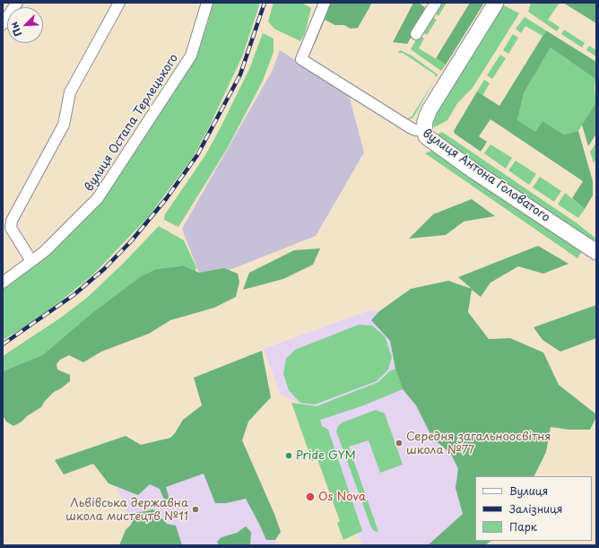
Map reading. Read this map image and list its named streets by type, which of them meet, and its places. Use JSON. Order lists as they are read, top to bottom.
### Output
{
  "streets": {
    "street": ["вулиця Остапа Терлецького", "вулиця Антона Головатого"]
  },
  "places": [
    "Середня загальноосвітня школа №77",
    "Pride GYM",
    "Os Nova",
    "Львівська державна школа мистецтв №11"
  ],
  "legend": ["Вулиця", "Залізниця", "Парк"],
  "north": "bottom left"
}
